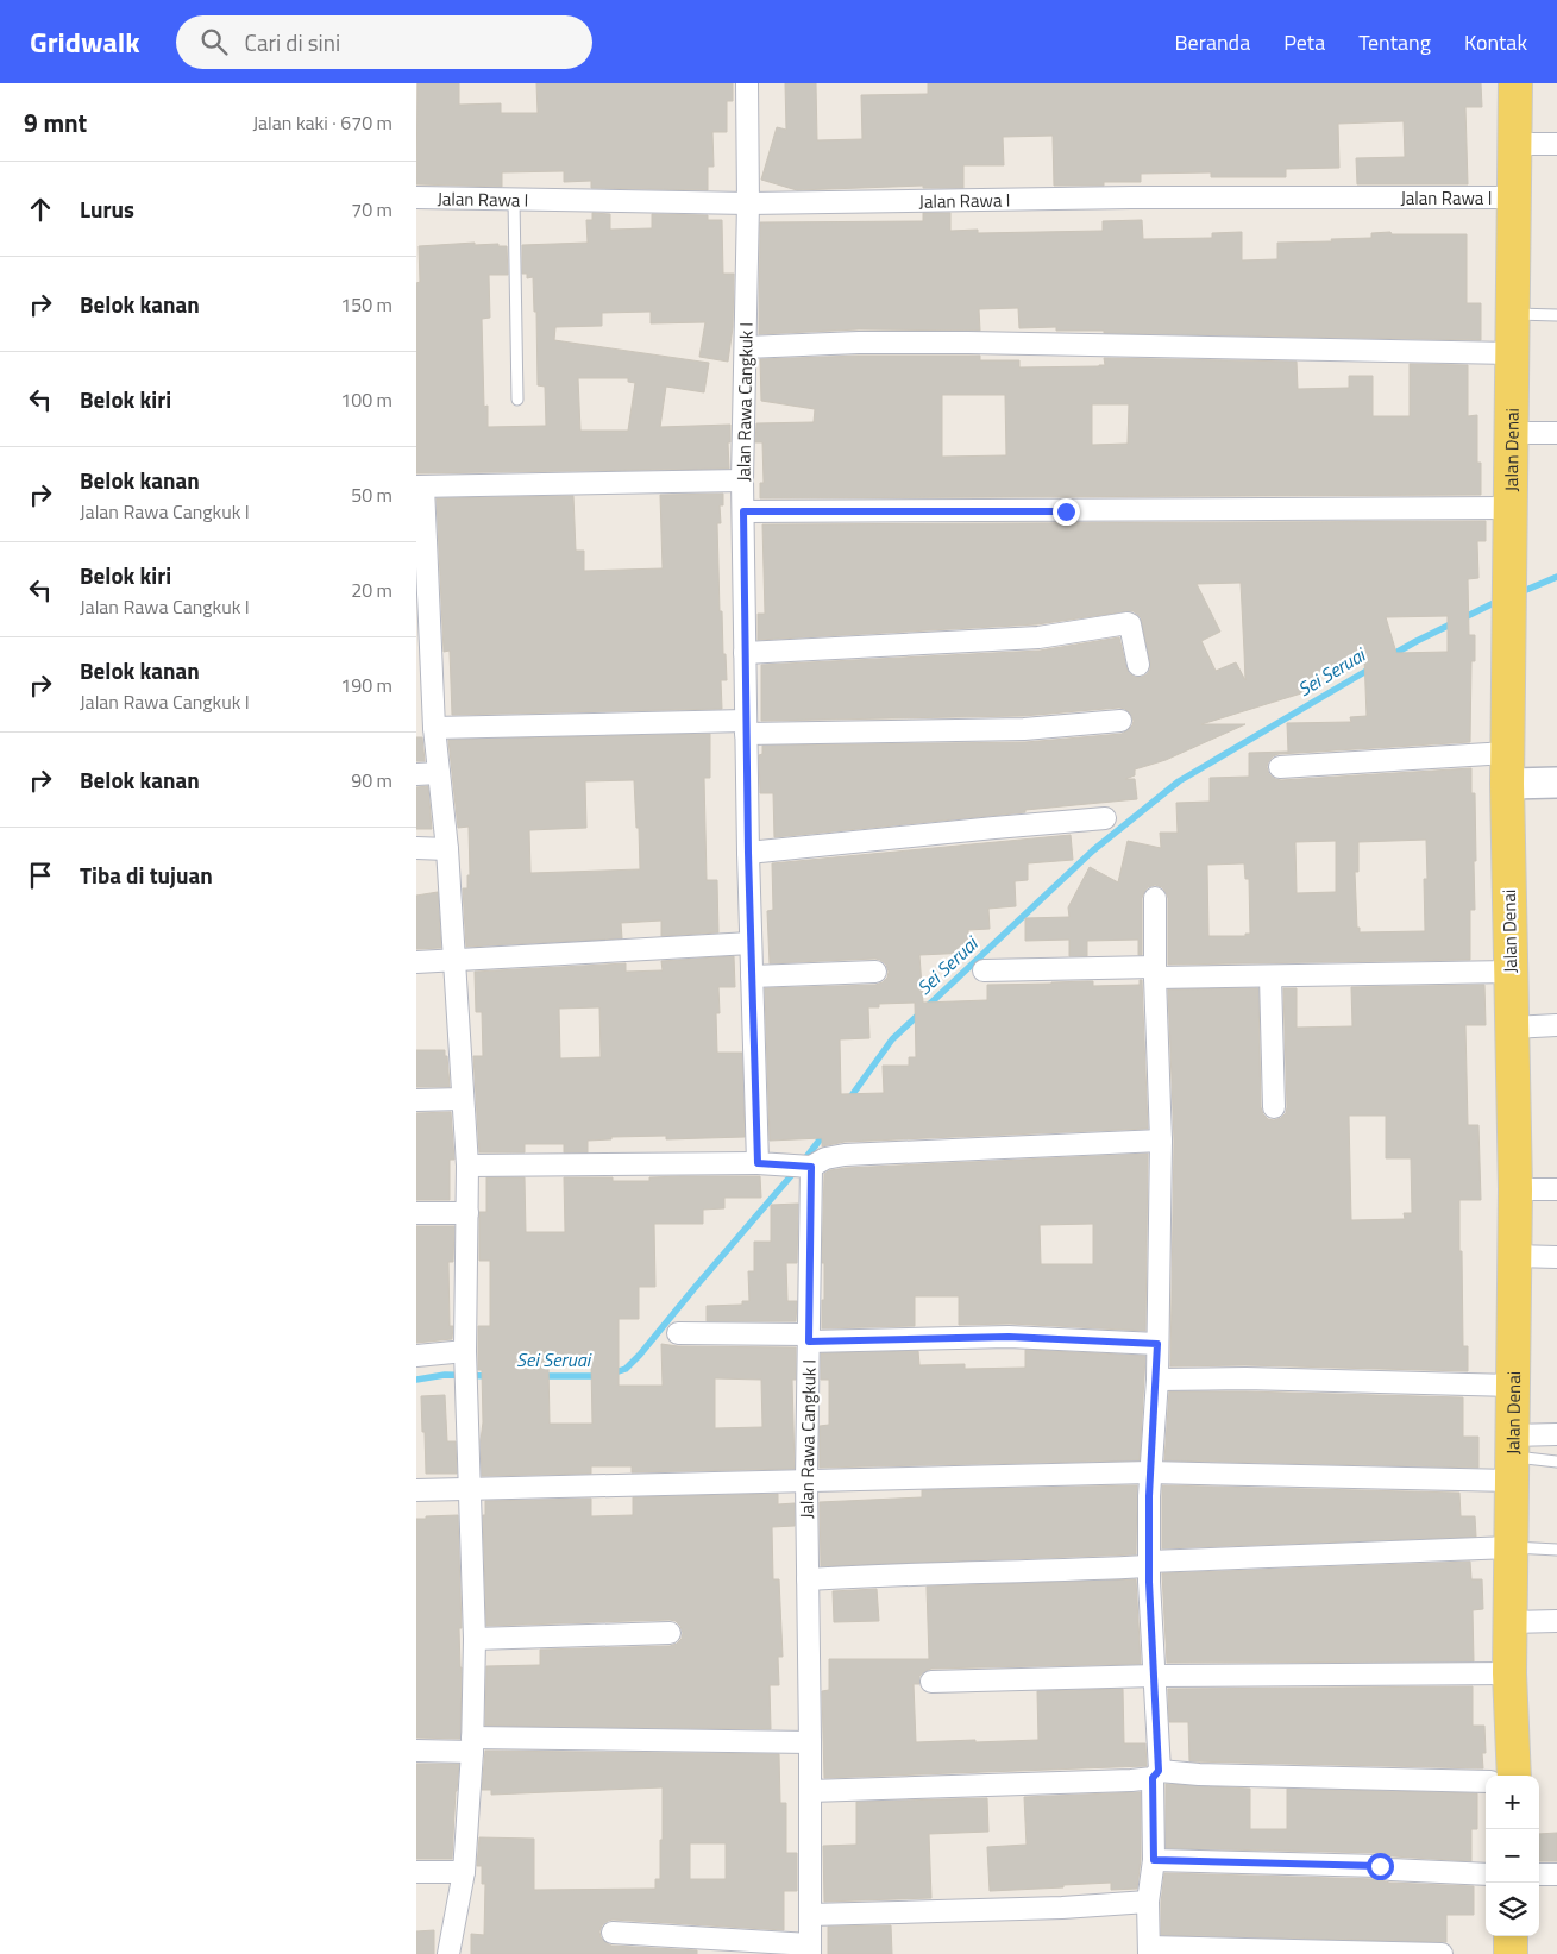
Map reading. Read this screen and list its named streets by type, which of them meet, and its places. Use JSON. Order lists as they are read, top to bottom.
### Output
{
  "streets": {
    "main road": ["Jalan Denai"],
    "street": ["Jalan Rawa I", "Jalan Rawa Cangkuk I"]
  },
  "crossings": [
    ["Jalan Rawa I", "Jalan Rawa Cangkuk I"],
    ["Jalan Rawa I", "Jalan Denai"]
  ],
  "water": ["Sei Seruai"],
  "page": {
    "header": "Gridwalk",
    "search": "Cari di sini",
    "nav": [
      "Beranda",
      "Peta",
      "Tentang",
      "Kontak"
    ],
    "heading": ["9 mnt", "Jalan kaki · 670 m"],
    "list": [
      ["Lurus", "70 m"],
      ["Belok kanan", "150 m"],
      ["Belok kiri", "100 m"],
      ["Belok kanan", "Jalan Rawa Cangkuk I", "50 m"],
      ["Belok kiri", "Jalan Rawa Cangkuk I", "20 m"],
      ["Belok kanan", "Jalan Rawa Cangkuk I", "190 m"],
      ["Belok kanan", "90 m"],
      "Tiba di tujuan"
    ],
    "map_buttons": ["+", "−"]
  }
}
